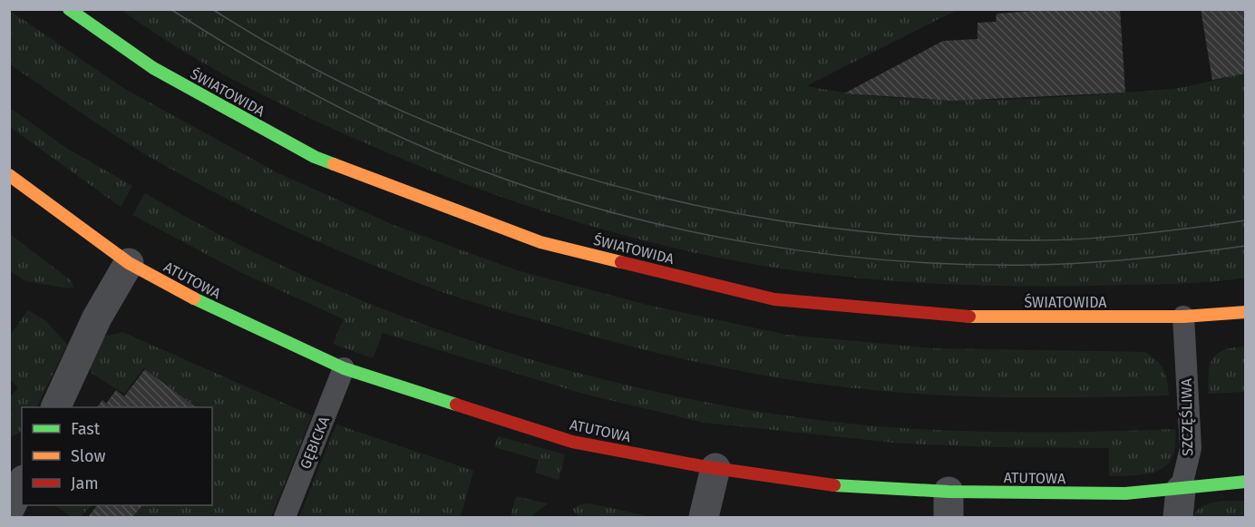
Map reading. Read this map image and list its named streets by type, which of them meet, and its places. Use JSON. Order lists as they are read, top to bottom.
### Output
{
  "streets": {
    "street": ["ŚWIATOWIDA", "ATUTOWA"],
    "lane": ["SZCZĘŚLIWA", "GĘBICKA"]
  },
  "crossings": [
    ["ŚWIATOWIDA", "SZCZĘŚLIWA"],
    ["ATUTOWA", "SZCZĘŚLIWA"],
    ["ATUTOWA", "GĘBICKA"]
  ],
  "legend": ["Fast", "Slow", "Jam"]
}
